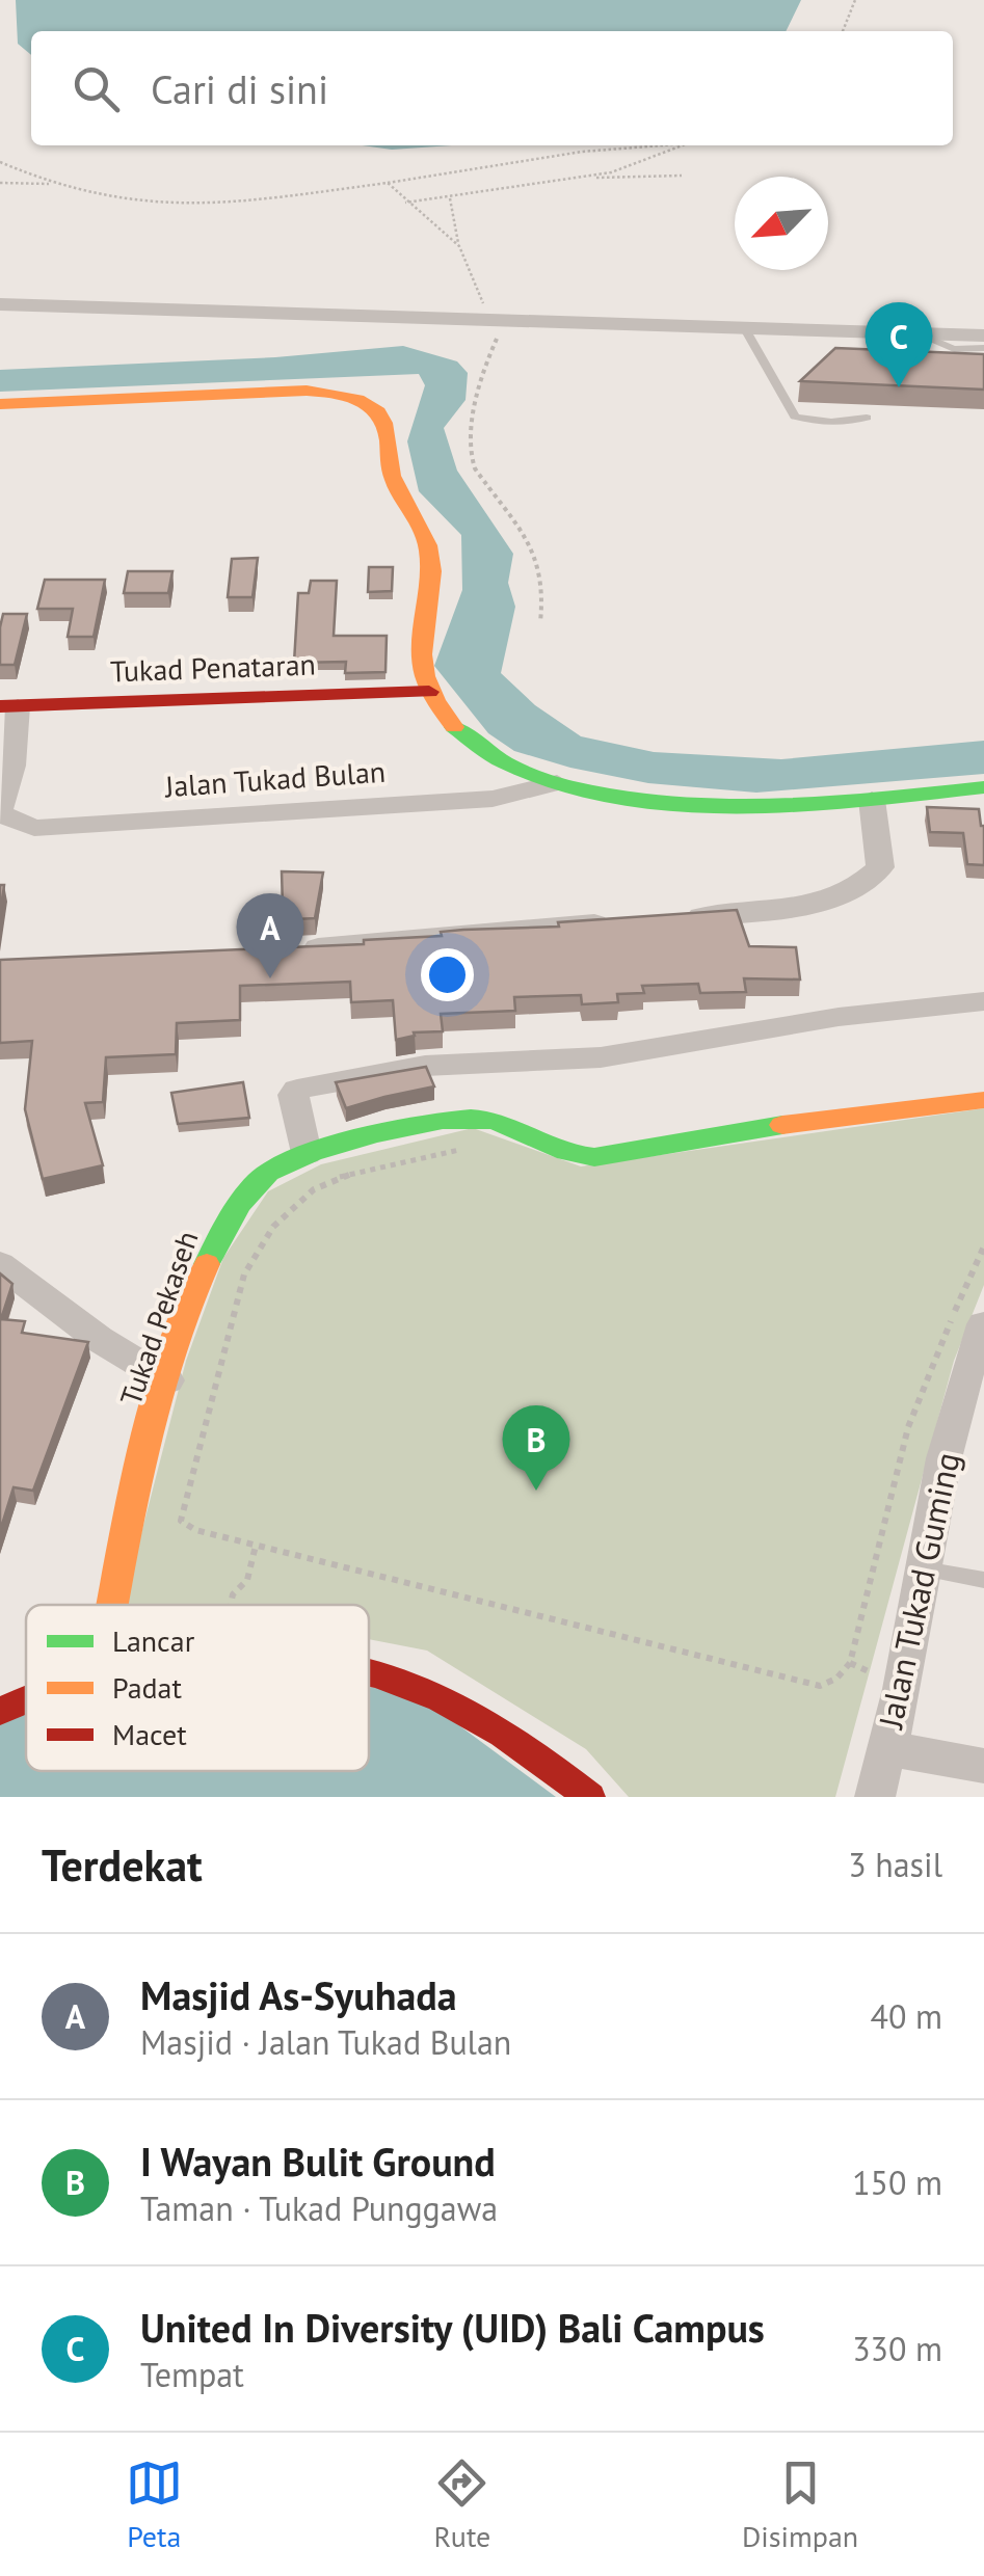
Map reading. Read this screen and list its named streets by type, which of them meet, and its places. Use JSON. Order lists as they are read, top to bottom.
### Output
{
  "streets": {
    "street": [
      "Tukad Penataran",
      "Jalan Tukad Bulan",
      "Tukad Pekaseh",
      "Jalan Tukad Guming"
    ]
  },
  "crossings": [
    ["Tukad Penataran", "Jalan Tukad Bulan"]
  ],
  "legend": ["Lancar", "Padat", "Macet"],
  "north": "bottom left",
  "page": {
    "search": "Cari di sini",
    "pins": ["C", "A", "B"],
    "heading": ["Terdekat", "3 hasil"],
    "list": [
      {
        "mark": "A",
        "name": "Masjid As-Syuhada",
        "note": "Masjid · Jalan Tukad Bulan",
        "value": "40 m"
      },
      {
        "mark": "B",
        "name": "I Wayan Bulit Ground",
        "note": "Taman · Tukad Punggawa",
        "value": "150 m"
      },
      {
        "mark": "C",
        "name": "United In Diversity (UID) Bali Campus",
        "note": "Tempat",
        "value": "330 m"
      }
    ],
    "nav": ["Peta", "Rute", "Disimpan"]
  }
}
